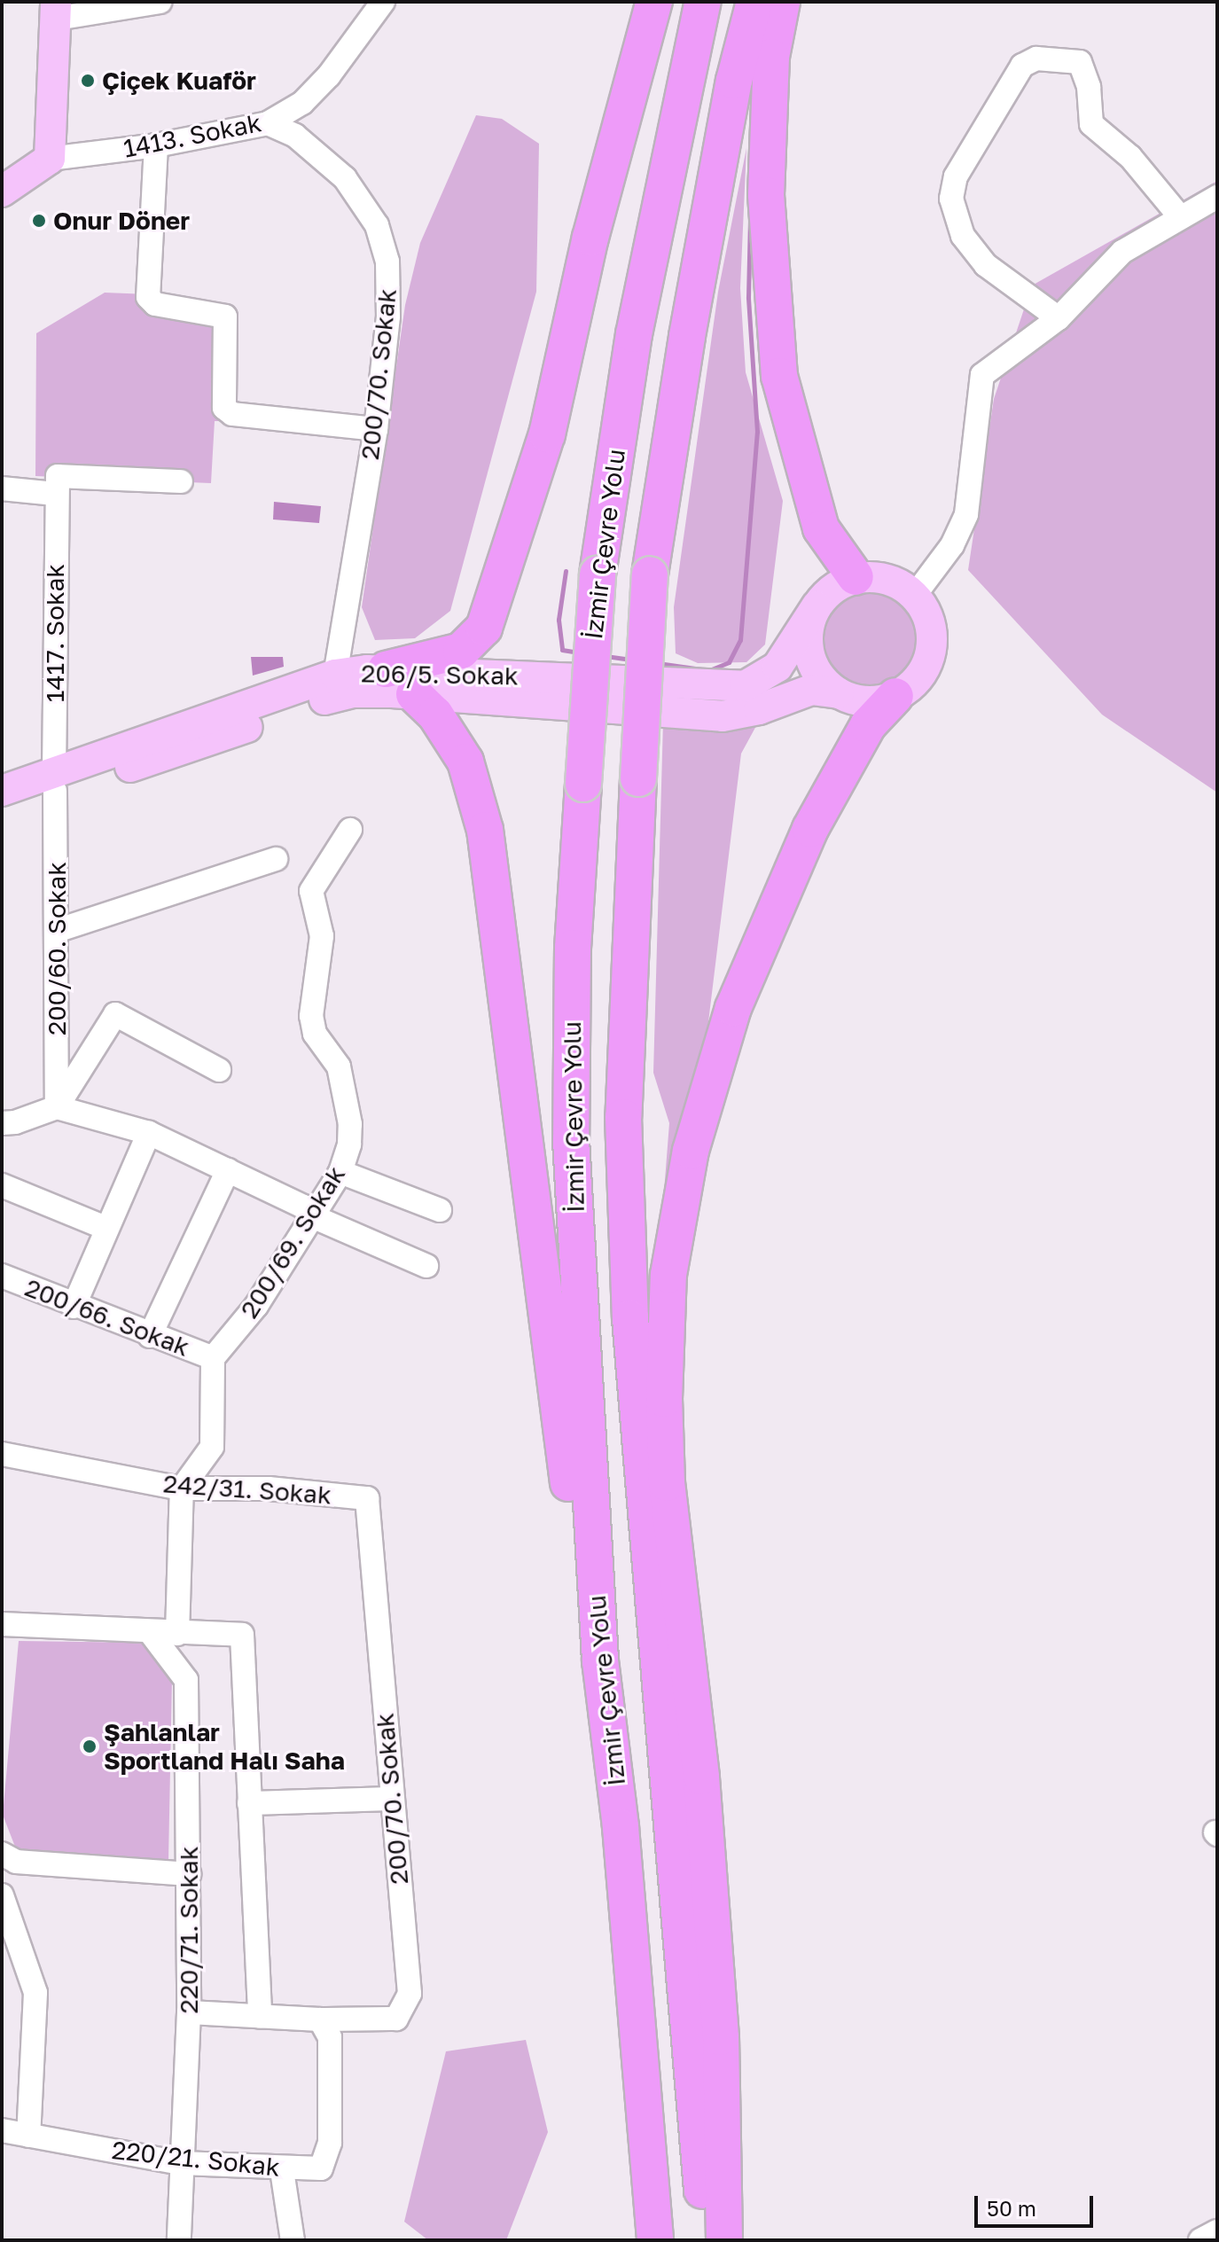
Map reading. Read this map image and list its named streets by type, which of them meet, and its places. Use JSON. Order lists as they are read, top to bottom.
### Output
{
  "streets": {
    "highway": ["İzmir Çevre Yolu"],
    "main road": ["1413. Sokak", "206/5. Sokak"],
    "street": [
      "200/70. Sokak",
      "1417. Sokak",
      "200/60. Sokak",
      "200/69. Sokak",
      "200/66. Sokak",
      "242/31. Sokak",
      "220/71. Sokak",
      "220/21. Sokak"
    ]
  },
  "crossings": [
    ["1413. Sokak", "200/70. Sokak"],
    ["200/70. Sokak", "206/5. Sokak"],
    ["200/70. Sokak", "242/31. Sokak"],
    ["200/70. Sokak", "220/21. Sokak"],
    ["1417. Sokak", "206/5. Sokak"],
    ["1417. Sokak", "200/60. Sokak"],
    ["206/5. Sokak", "200/60. Sokak"],
    ["200/69. Sokak", "200/66. Sokak"],
    ["220/71. Sokak", "220/21. Sokak"]
  ],
  "places": ["Çiçek Kuaför", "Onur Döner", "Şahlanlar Sportland Halı Saha"],
  "scale_bar": "50 m"
}
